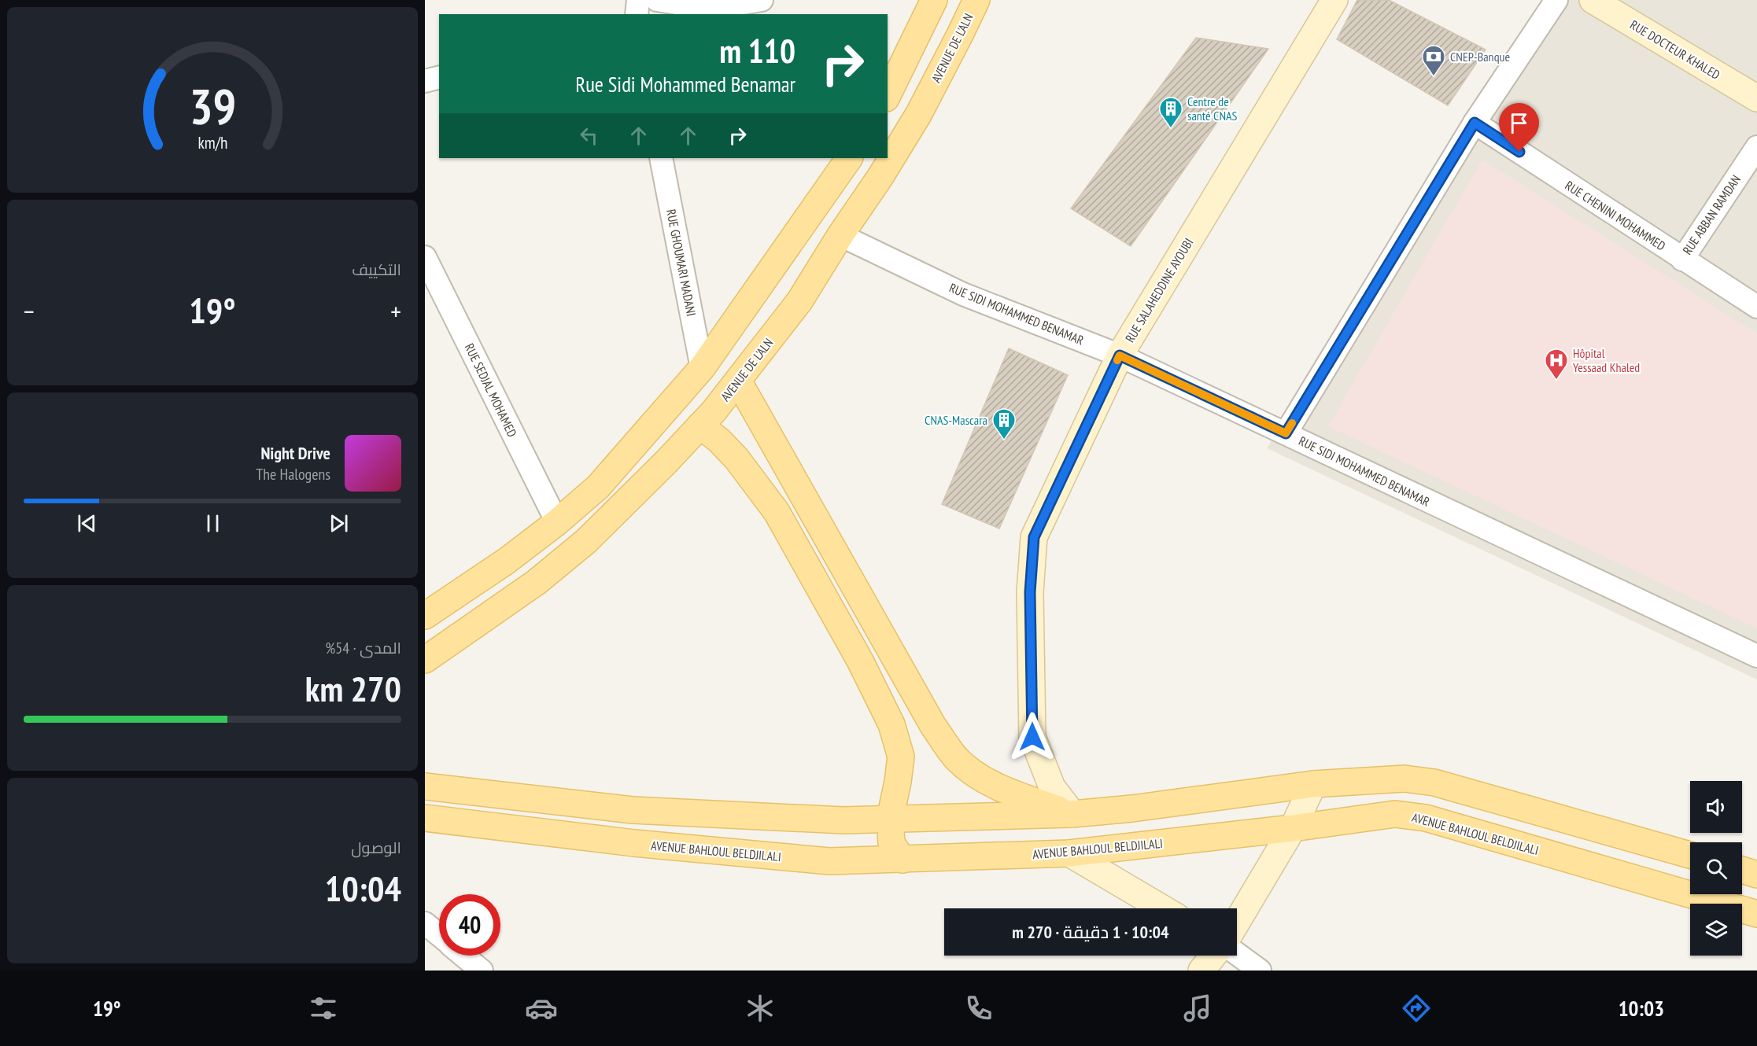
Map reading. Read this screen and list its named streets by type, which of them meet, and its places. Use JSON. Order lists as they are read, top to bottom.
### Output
{
  "streets": {
    "main road": ["AVENUE DE L'ALN", "AVENUE BAHLOUL BELDJILALI"],
    "street": [
      "RUE DOCTEUR KHALED",
      "RUE ABBAN RAMDAN",
      "RUE CHENINI MOHAMMED",
      "RUE GHOUMARI MADANI",
      "RUE SALAHEDDINE AYOUBI",
      "RUE SIDI MOHAMMED BENAMAR",
      "RUE SEDJAL MOHAMED"
    ]
  },
  "crossings": [
    ["AVENUE DE L'ALN", "RUE SIDI MOHAMMED BENAMAR"],
    ["RUE ABBAN RAMDAN", "RUE CHENINI MOHAMMED"],
    ["RUE SALAHEDDINE AYOUBI", "RUE SIDI MOHAMMED BENAMAR"]
  ],
  "places": {
    "bank": ["CNEP-Banque"],
    "building": ["Centre de santé CNAS", "CNAS-Mascara"],
    "hospital": ["Hôpital Yessaad Khaled"]
  },
  "page": {
    "turn": ["110 m", "Rue Sidi Mohammed Benamar"],
    "tile": [
      "التكييف",
      ["المدى · 54%", "270 km"],
      ["الوصول", "10:04"]
    ],
    "heat": ["−", "19°", "+"],
    "song": ["Night Drive", "The Halogens"],
    "limit": "40",
    "trip": "10:04 · 1 دقيقة · 270 m",
    "tabs": ["10:03", "19°"],
    "gauge": ["39", "km/h"]
  }
}
